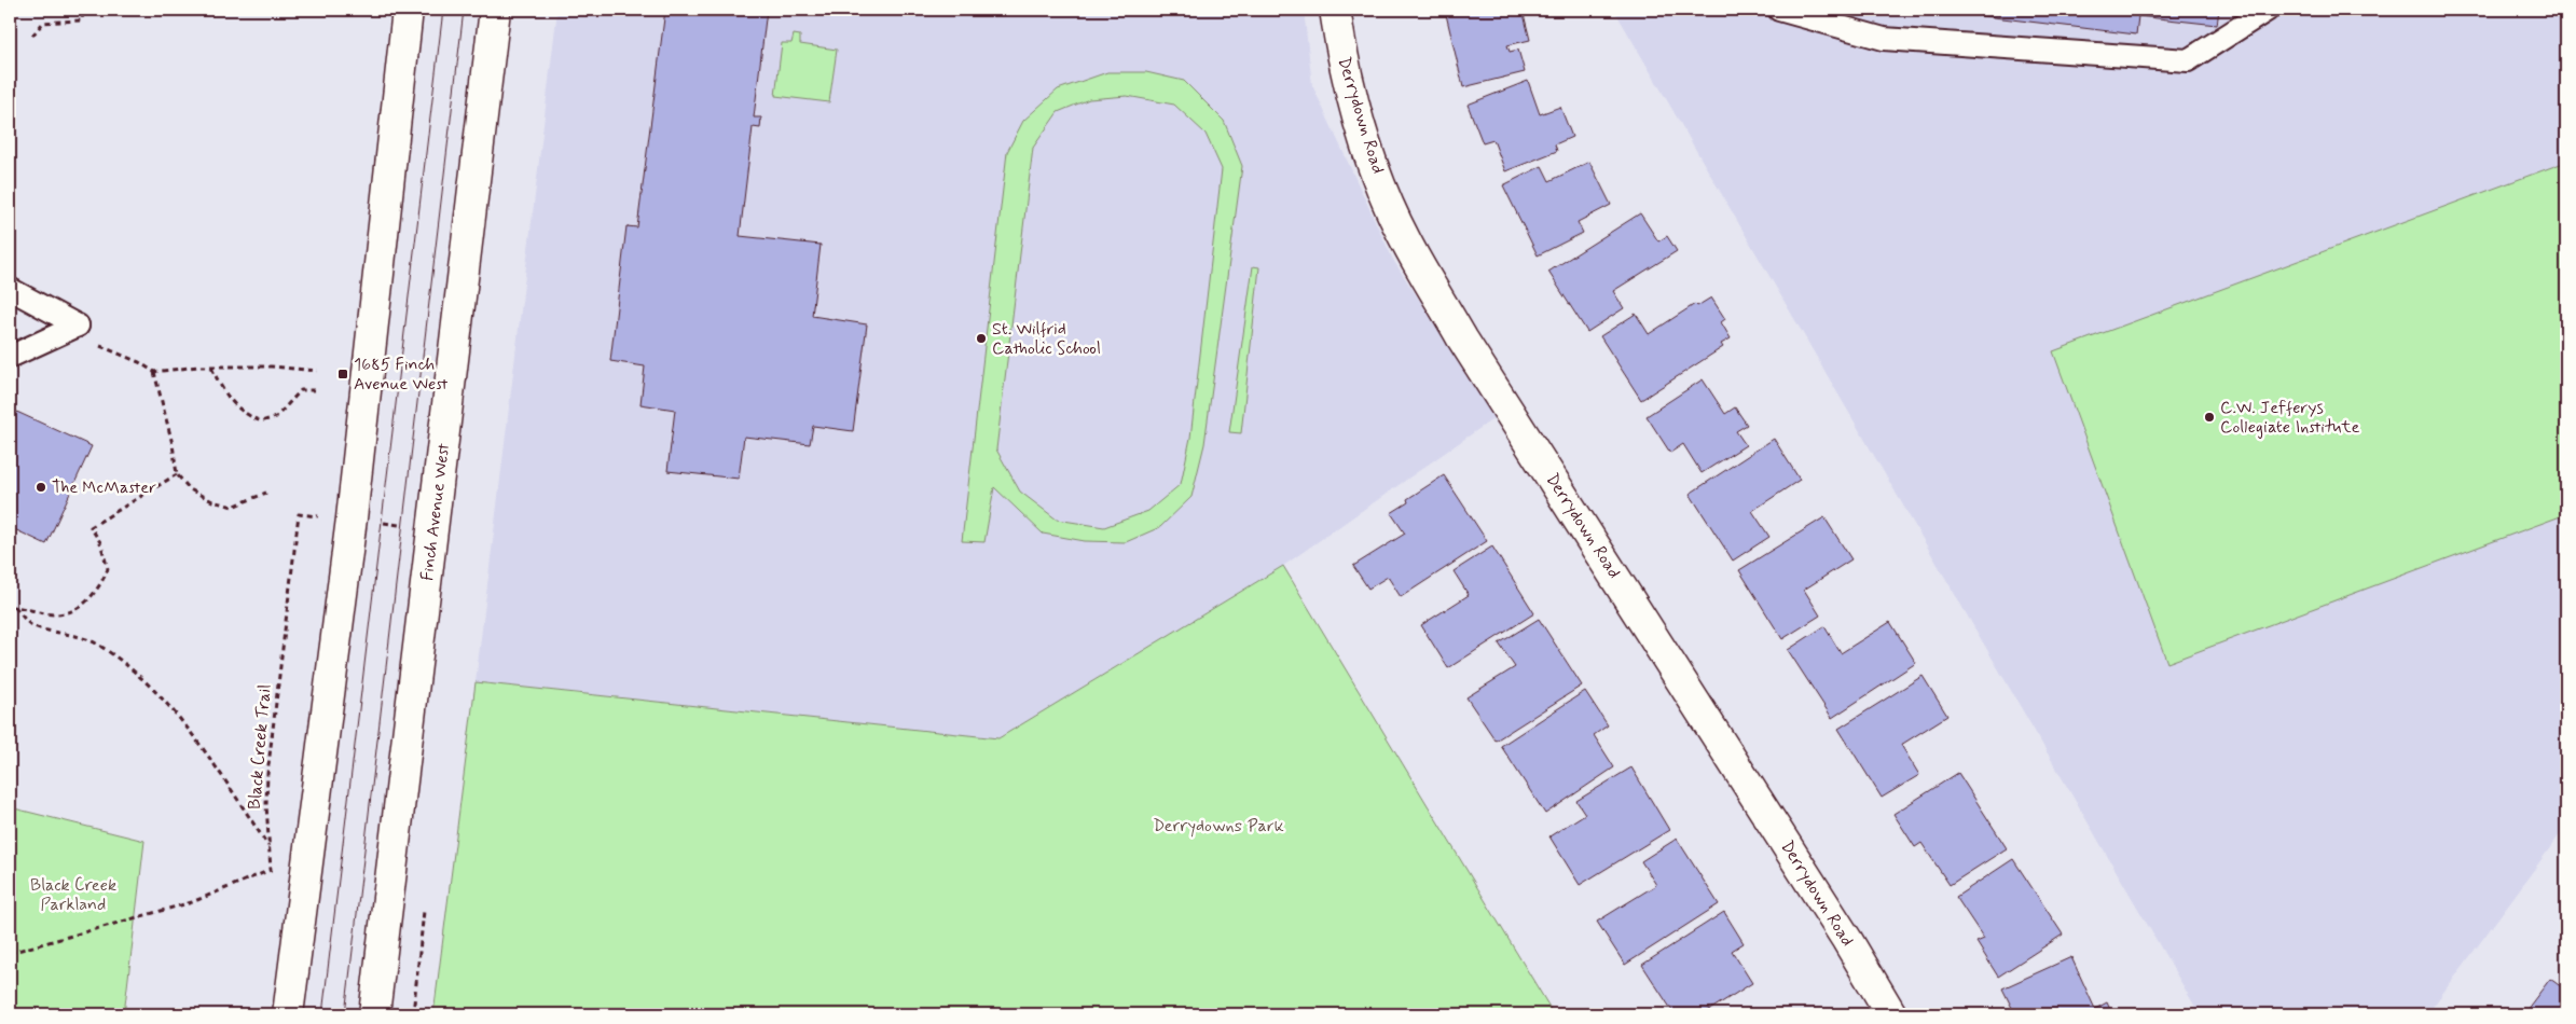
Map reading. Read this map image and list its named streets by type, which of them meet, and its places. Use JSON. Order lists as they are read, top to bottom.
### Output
{
  "streets": {
    "main road": ["Derrydown Road", "Finch Avenue West"],
    "path": ["Black Creek Trail"]
  },
  "parks": ["Derrydowns Park", "Black Creek Parkland"],
  "places": {
    "other": ["St. Wilfrid Catholic School", "C.W. Jefferys Collegiate Institute", "The McMaster"],
    "transit": ["1685 Finch Avenue West"]
  }
}
